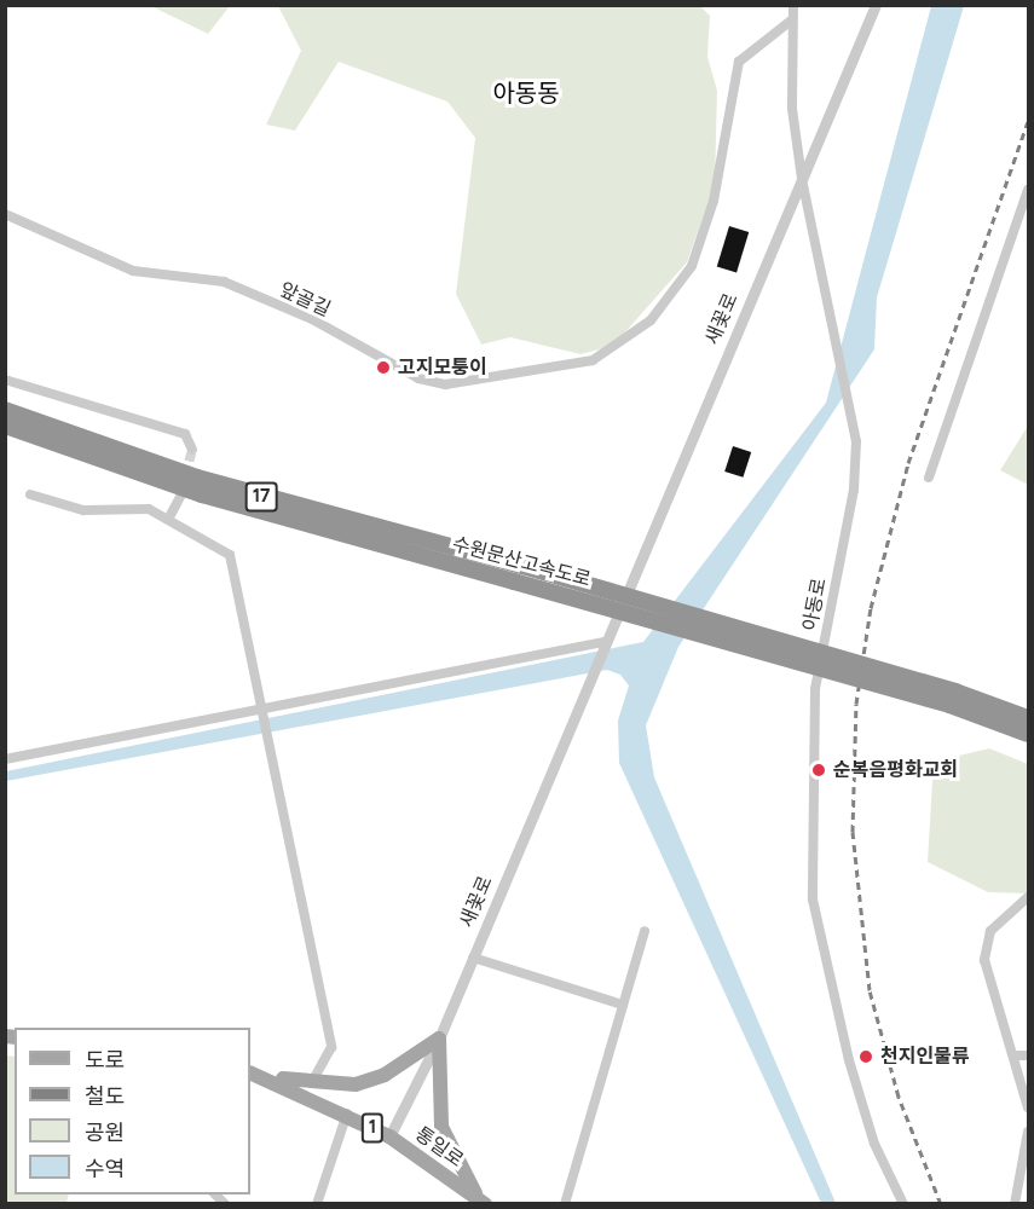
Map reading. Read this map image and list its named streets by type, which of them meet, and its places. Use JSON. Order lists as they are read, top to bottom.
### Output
{
  "streets": {
    "highway": ["17", "수원문산고속도로"],
    "main road": ["1", "통일로"],
    "street": ["앞골길", "새꽃로", "아동로"]
  },
  "crossings": [
    ["앞골길", "아동로"],
    ["새꽃로", "아동로"],
    ["새꽃로", "통일로"]
  ],
  "districts": ["아동동"],
  "places": ["고지모퉁이", "순복음평화교회", "천지인물류"],
  "legend": [
    "도로",
    "철도",
    "공원",
    "수역"
  ]
}
